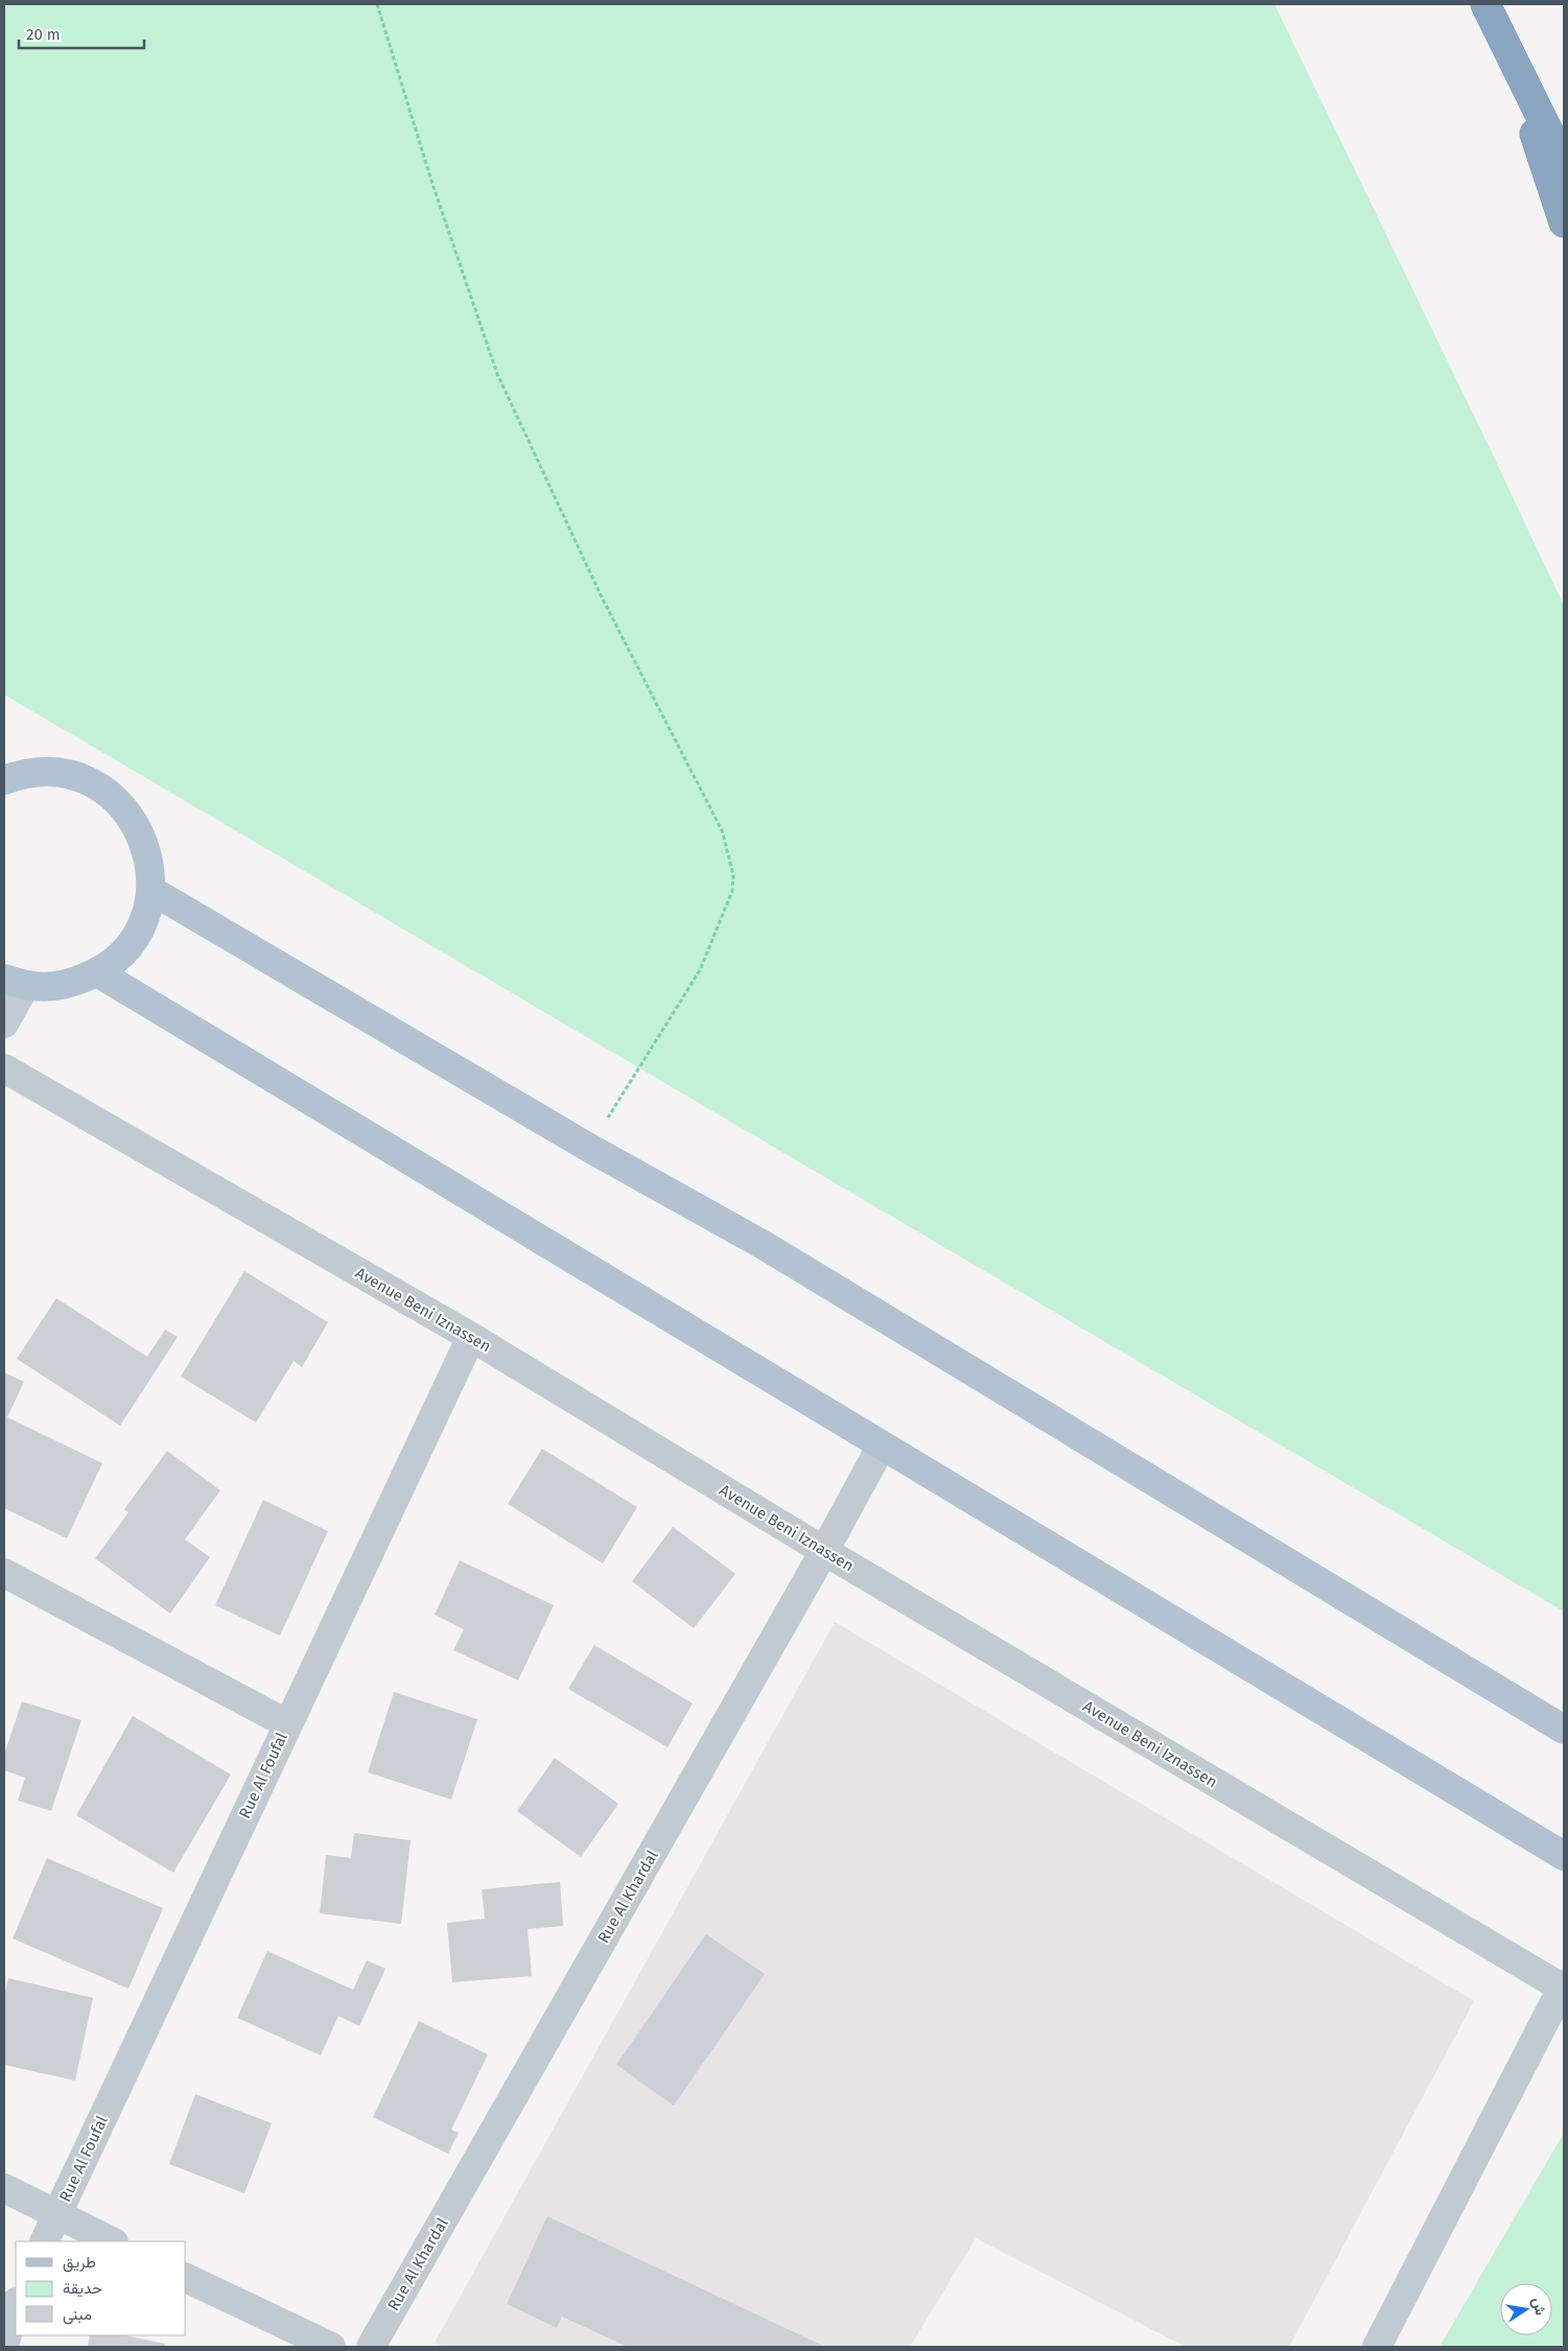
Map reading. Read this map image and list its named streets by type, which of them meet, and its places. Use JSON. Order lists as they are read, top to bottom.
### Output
{
  "streets": {
    "street": ["Avenue Beni Iznassen", "Rue Al Foufal", "Rue Al Khardal"]
  },
  "crossings": [
    ["Avenue Beni Iznassen", "Rue Al Foufal"],
    ["Avenue Beni Iznassen", "Rue Al Khardal"]
  ],
  "legend": ["طريق", "حديقة", "مبنى"],
  "scale_bar": "20 m",
  "north": "right"
}
